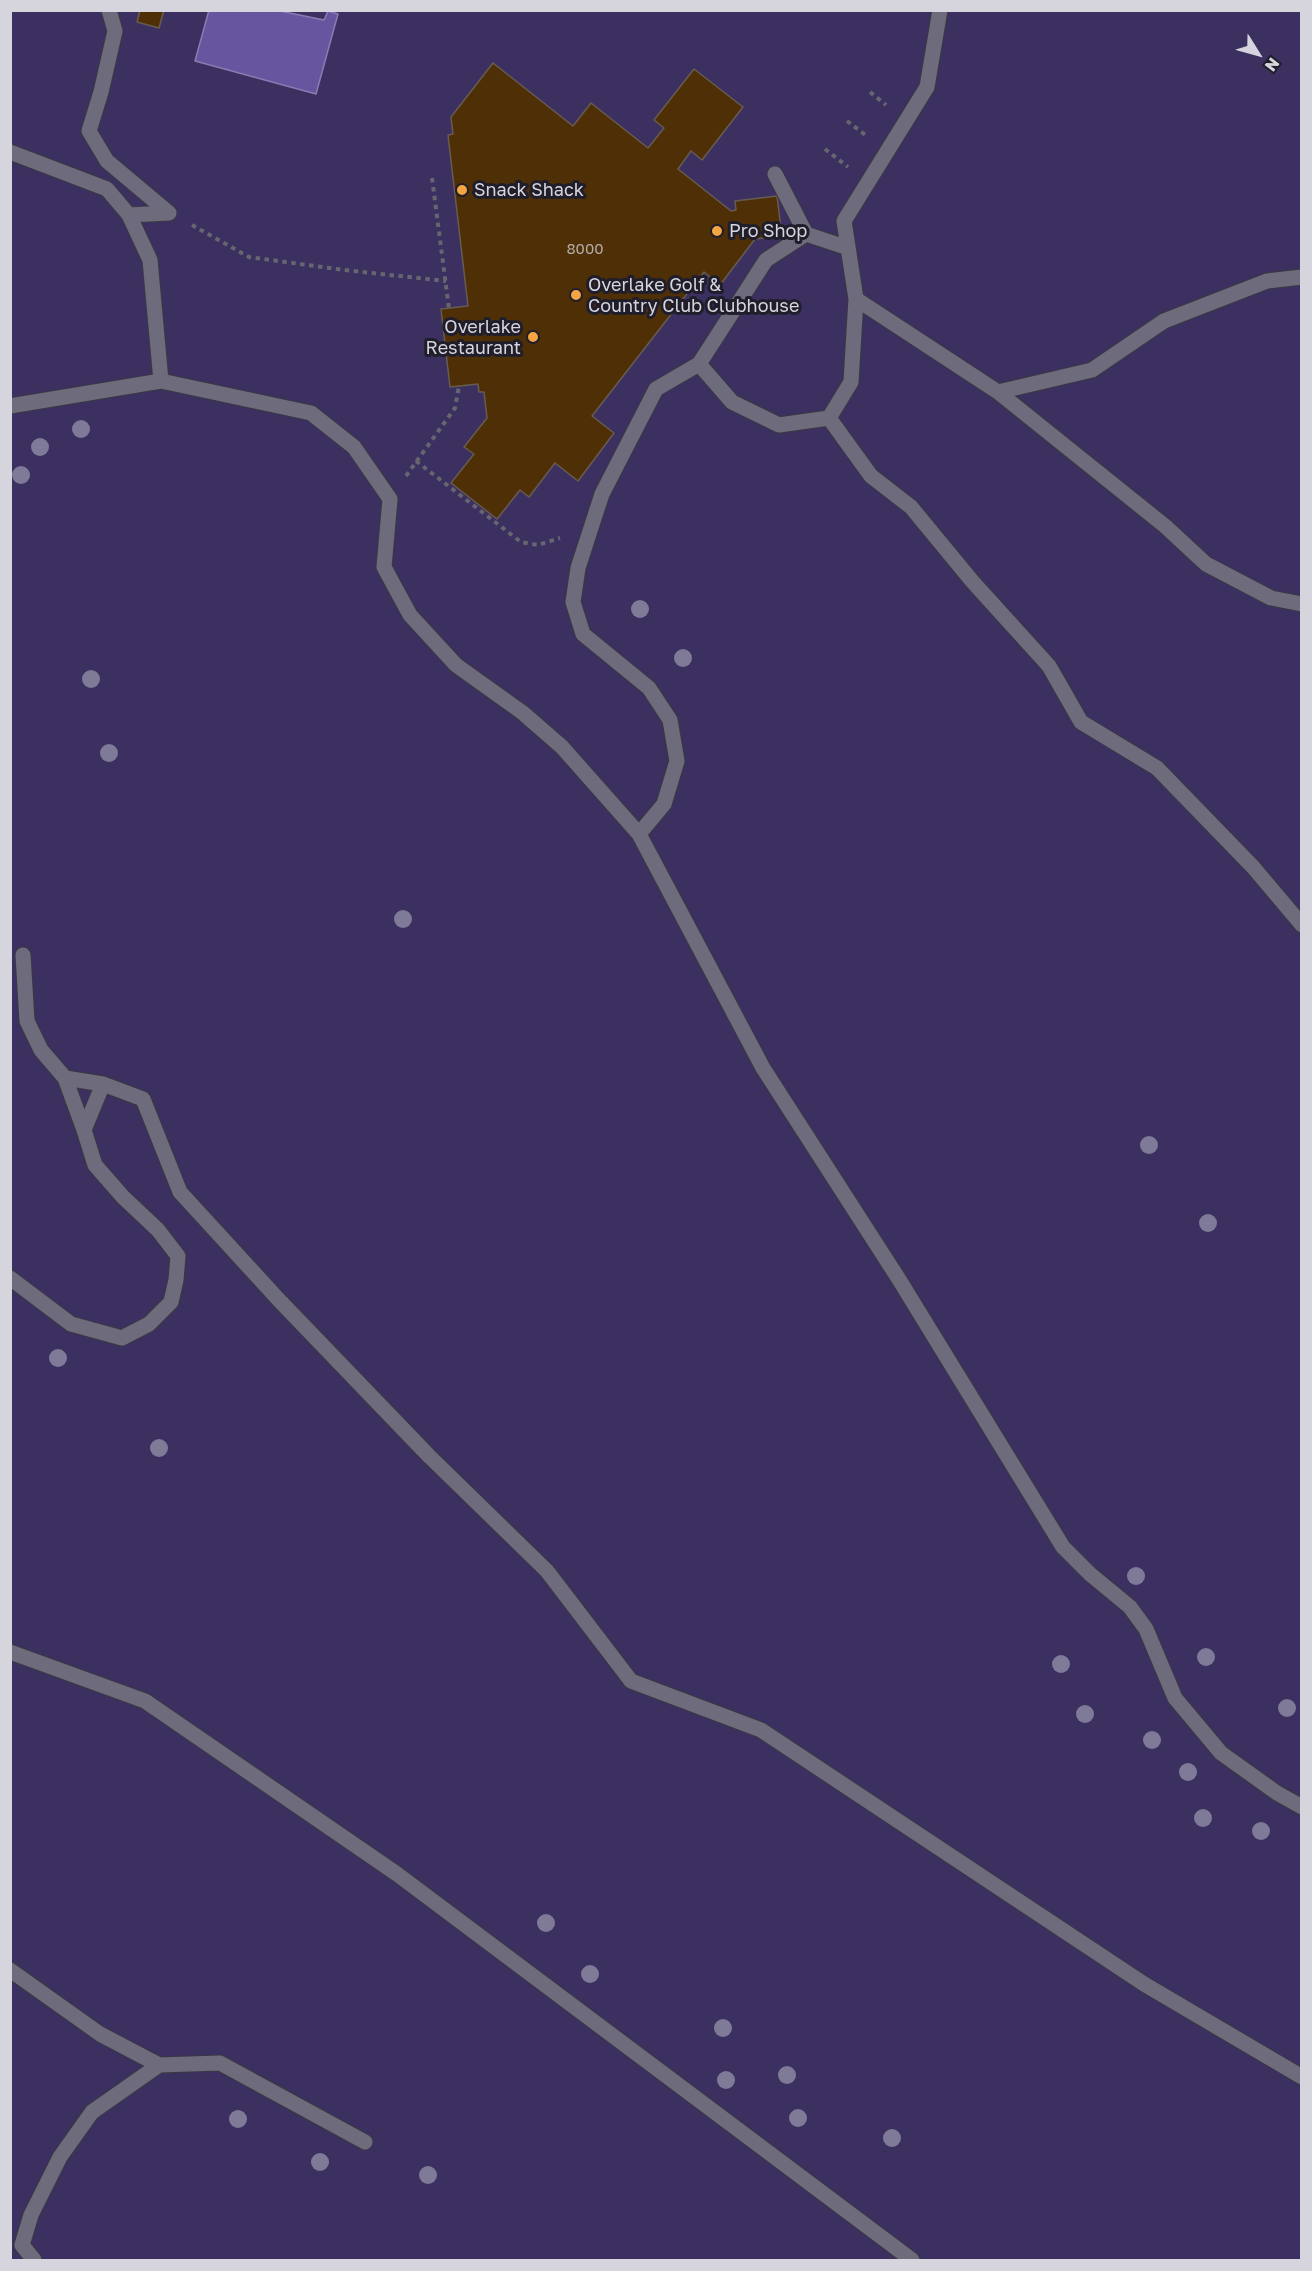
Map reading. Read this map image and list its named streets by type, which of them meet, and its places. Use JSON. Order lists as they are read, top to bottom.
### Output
{
  "places": [
    "Snack Shack",
    "Pro Shop",
    "Overlake Golf & Country Club Clubhouse",
    "Overlake Restaurant"
  ],
  "house_numbers": ["8000"],
  "north": "bottom right"
}
